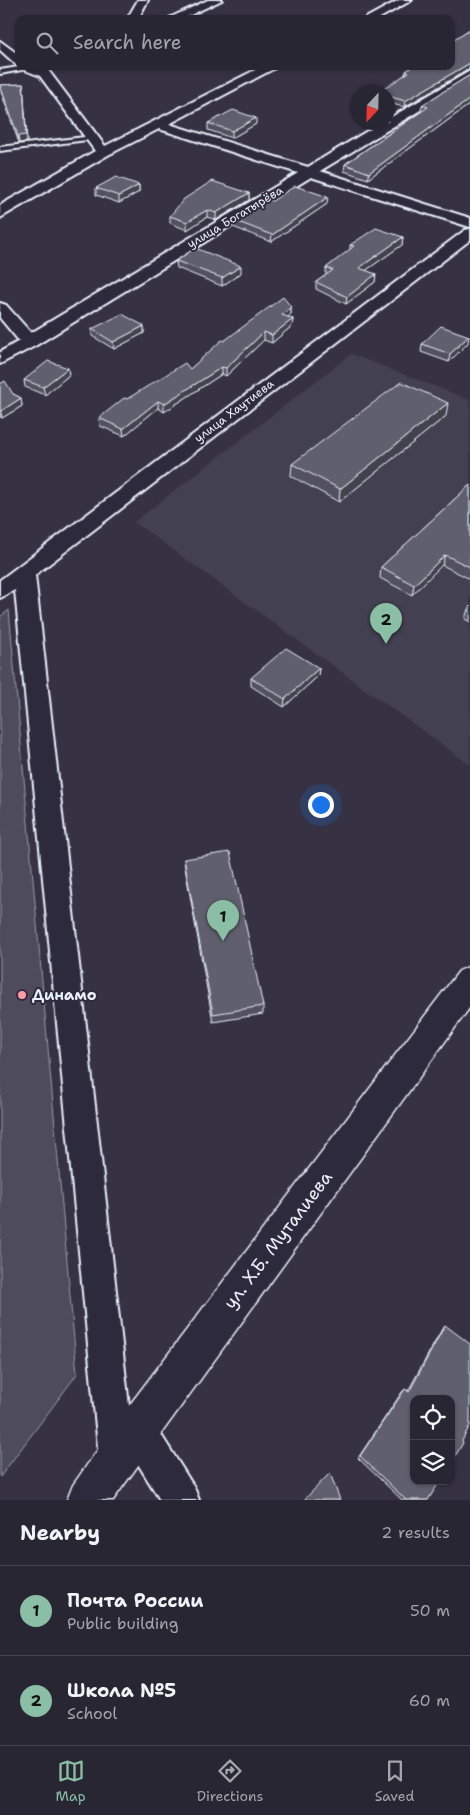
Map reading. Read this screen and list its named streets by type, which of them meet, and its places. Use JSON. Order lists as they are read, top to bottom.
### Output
{
  "streets": {
    "main road": ["ул. Х.Б. Муталиева"],
    "street": ["улица Богатырёва", "улица Хаутиева"]
  },
  "places": ["Динамо"],
  "north": "bottom",
  "page": {
    "search": "Search here",
    "pins": ["2", "1"],
    "heading": ["Nearby", "2 results"],
    "list": [
      {
        "mark": "1",
        "name": "Почта России",
        "note": "Public building",
        "value": "50 m"
      },
      {
        "mark": "2",
        "name": "Школа №5",
        "note": "School",
        "value": "60 m"
      }
    ],
    "nav": ["Map", "Directions", "Saved"]
  }
}
